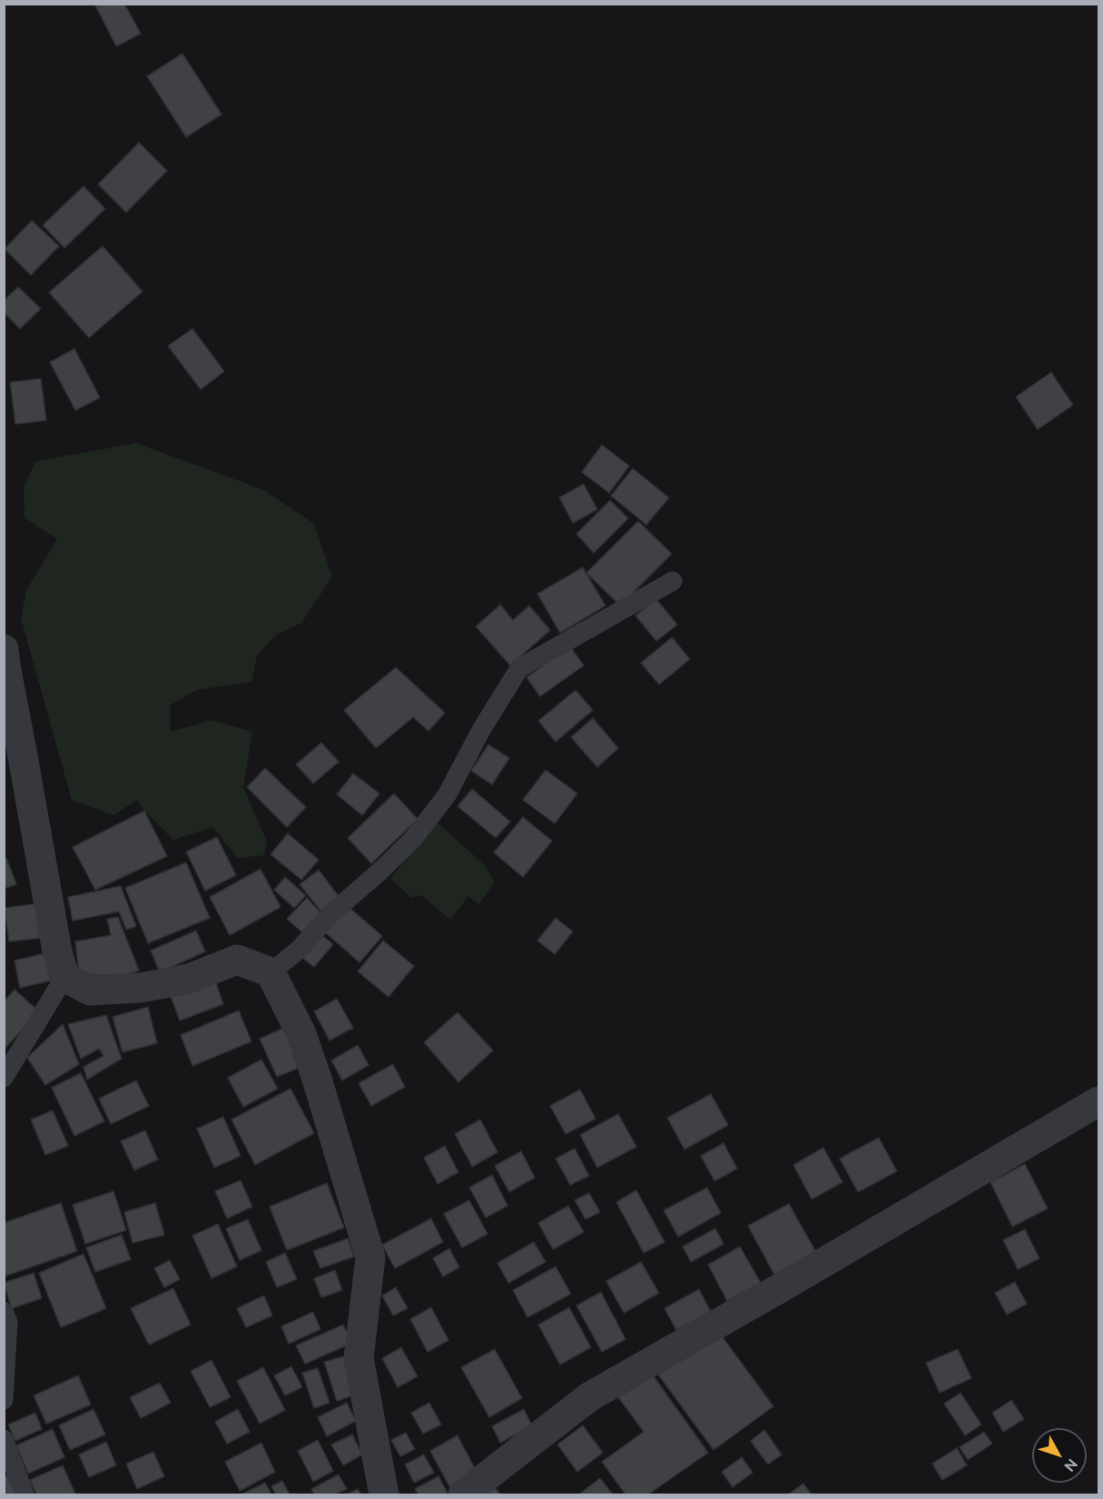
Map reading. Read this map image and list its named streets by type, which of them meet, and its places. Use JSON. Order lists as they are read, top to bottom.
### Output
{
  "north": "bottom right"
}
